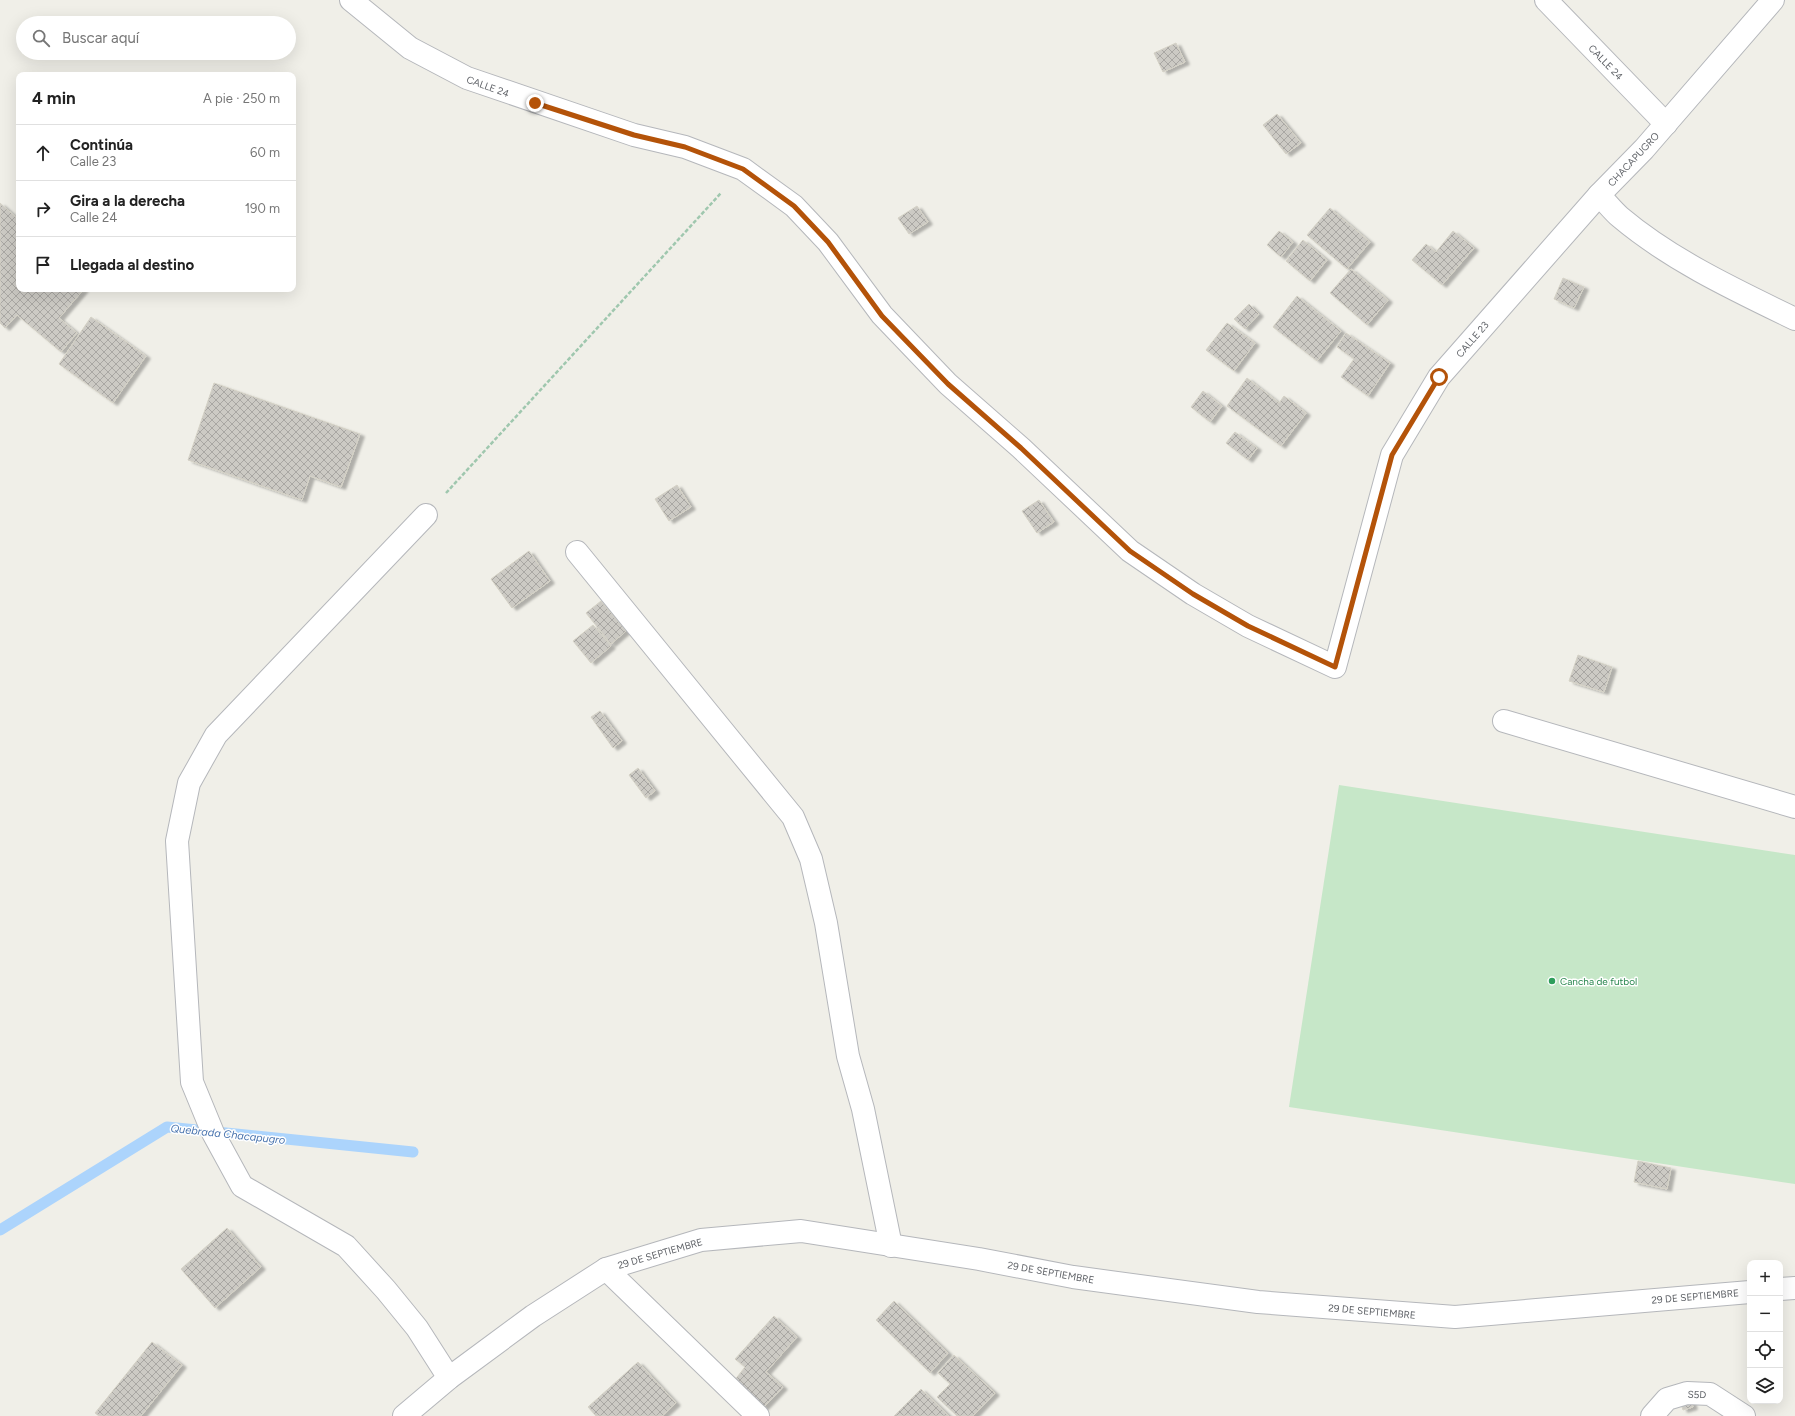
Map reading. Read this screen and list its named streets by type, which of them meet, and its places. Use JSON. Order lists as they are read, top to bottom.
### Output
{
  "streets": {
    "street": [
      "CALLE 24",
      "CHACAPUGRO",
      "CALLE 23",
      "29 DE SEPTIEMBRE",
      "S5D"
    ]
  },
  "crossings": [
    ["CALLE 24", "CHACAPUGRO"],
    ["CALLE 24", "CALLE 23"],
    ["CHACAPUGRO", "CALLE 23"]
  ],
  "water": ["Quebrada Chacapugro"],
  "places": ["Cancha de futbol"],
  "page": {
    "search": "Buscar aquí",
    "heading": ["4 min", "A pie · 250 m"],
    "list": [
      ["Continúa", "Calle 23", "60 m"],
      ["Gira a la derecha", "Calle 24", "190 m"],
      "Llegada al destino"
    ],
    "map_buttons": ["+", "−"]
  }
}
